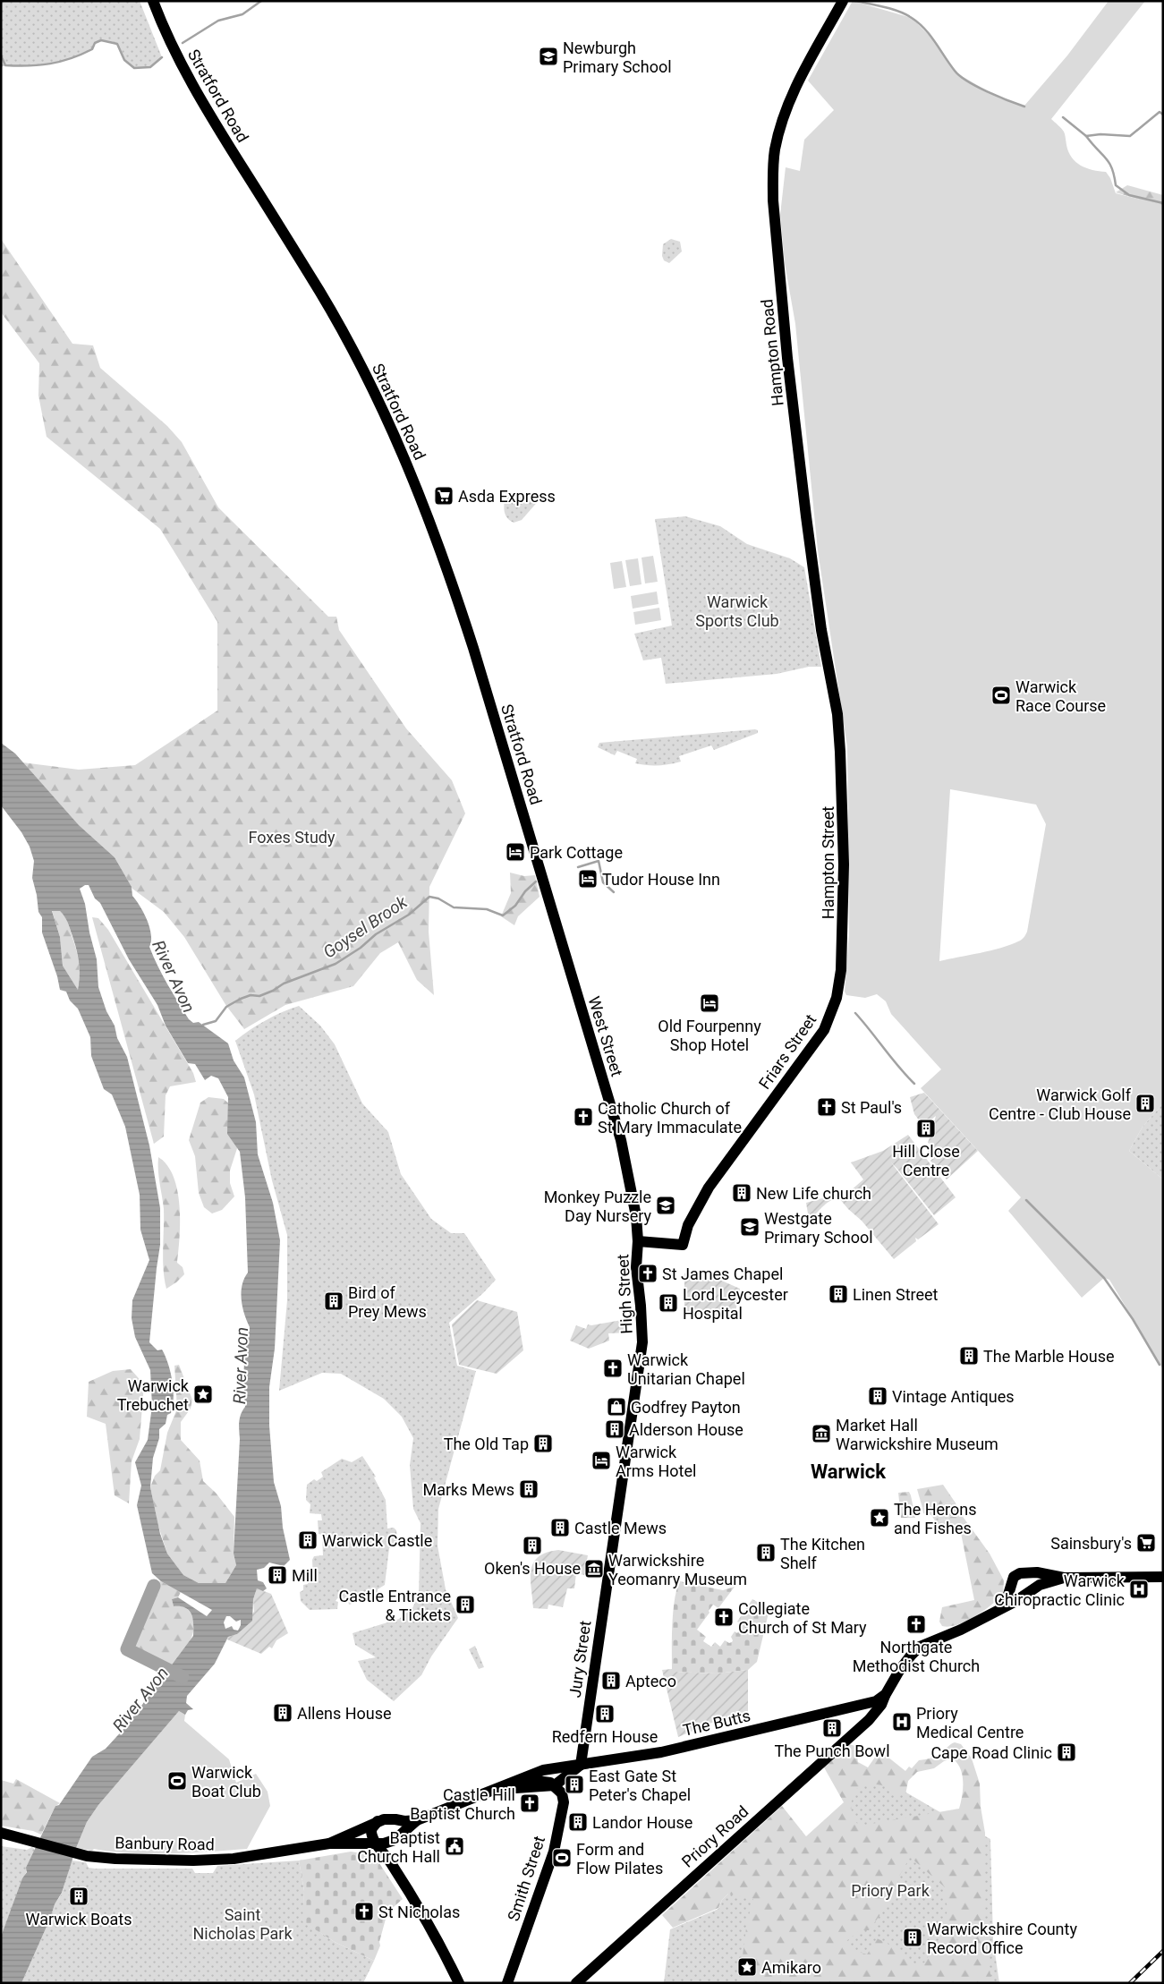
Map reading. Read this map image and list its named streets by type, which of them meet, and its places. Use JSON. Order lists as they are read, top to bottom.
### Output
{
  "streets": {
    "main road": [
      "Stratford Road",
      "Hampton Road",
      "Hampton Street",
      "West Street",
      "Friars Street",
      "High Street",
      "Jury Street",
      "The Butts",
      "Priory Road",
      "Banbury Road",
      "Smith Street"
    ]
  },
  "crossings": [
    ["Stratford Road", "West Street"],
    ["Hampton Road", "Hampton Street"],
    ["Hampton Street", "Friars Street"],
    ["West Street", "Friars Street"],
    ["West Street", "High Street"],
    ["Friars Street", "High Street"],
    ["High Street", "Jury Street"],
    ["Jury Street", "The Butts"],
    ["The Butts", "Priory Road"]
  ],
  "districts": ["Warwick"],
  "water": ["Goysel Brook", "River Avon"],
  "parks": [
    "Warwick Sports Club",
    "Foxes Study",
    "Priory Park",
    "Saint Nicholas Park"
  ],
  "places": {
    "school or university": ["Newburgh Primary School", "Monkey Puzzle Day Nursery", "Westgate Primary School"],
    "supermarket": ["Asda Express", "Sainsbury's"],
    "sports": ["Warwick Race Course", "Warwick Boat Club", "Form and Flow Pilates"],
    "hotel": [
      "Park Cottage",
      "Tudor House Inn",
      "Old Fourpenny Shop Hotel",
      "Warwick Arms Hotel"
    ],
    "building": [
      "Warwick Golf Centre - Club House",
      "Hill Close Centre",
      "New Life church",
      "Linen Street",
      "Bird of Prey Mews",
      "Lord Leycester Hospital",
      "The Marble House",
      "Vintage Antiques",
      "Alderson House",
      "The Old Tap",
      "Marks Mews",
      "Castle Mews",
      "Warwick Castle",
      "Oken's House",
      "The Kitchen Shelf",
      "Mill",
      "Castle Entrance & Tickets",
      "Apteco",
      "Allens House",
      "Redfern House",
      "The Punch Bowl",
      "Cape Road Clinic",
      "East Gate St Peter's Chapel",
      "Landor House",
      "Warwick Boats",
      "Warwickshire County Record Office"
    ],
    "church": [
      "St Paul's",
      "Catholic Church of St Mary Immaculate",
      "St James Chapel",
      "Warwick Unitarian Chapel",
      "Collegiate Church of St Mary",
      "Northgate Methodist Church",
      "Castle Hill Baptist Church",
      "St Nicholas"
    ],
    "place": ["Warwick Trebuchet", "The Herons and Fishes", "Amikaro"],
    "shop": ["Godfrey Payton"],
    "museum": ["Market Hall Warwickshire Museum", "Warwickshire Yeomanry Museum"],
    "hospital": ["Warwick Chiropractic Clinic", "Priory Medical Centre"],
    "public building": ["Baptist Church Hall"]
  }
}
